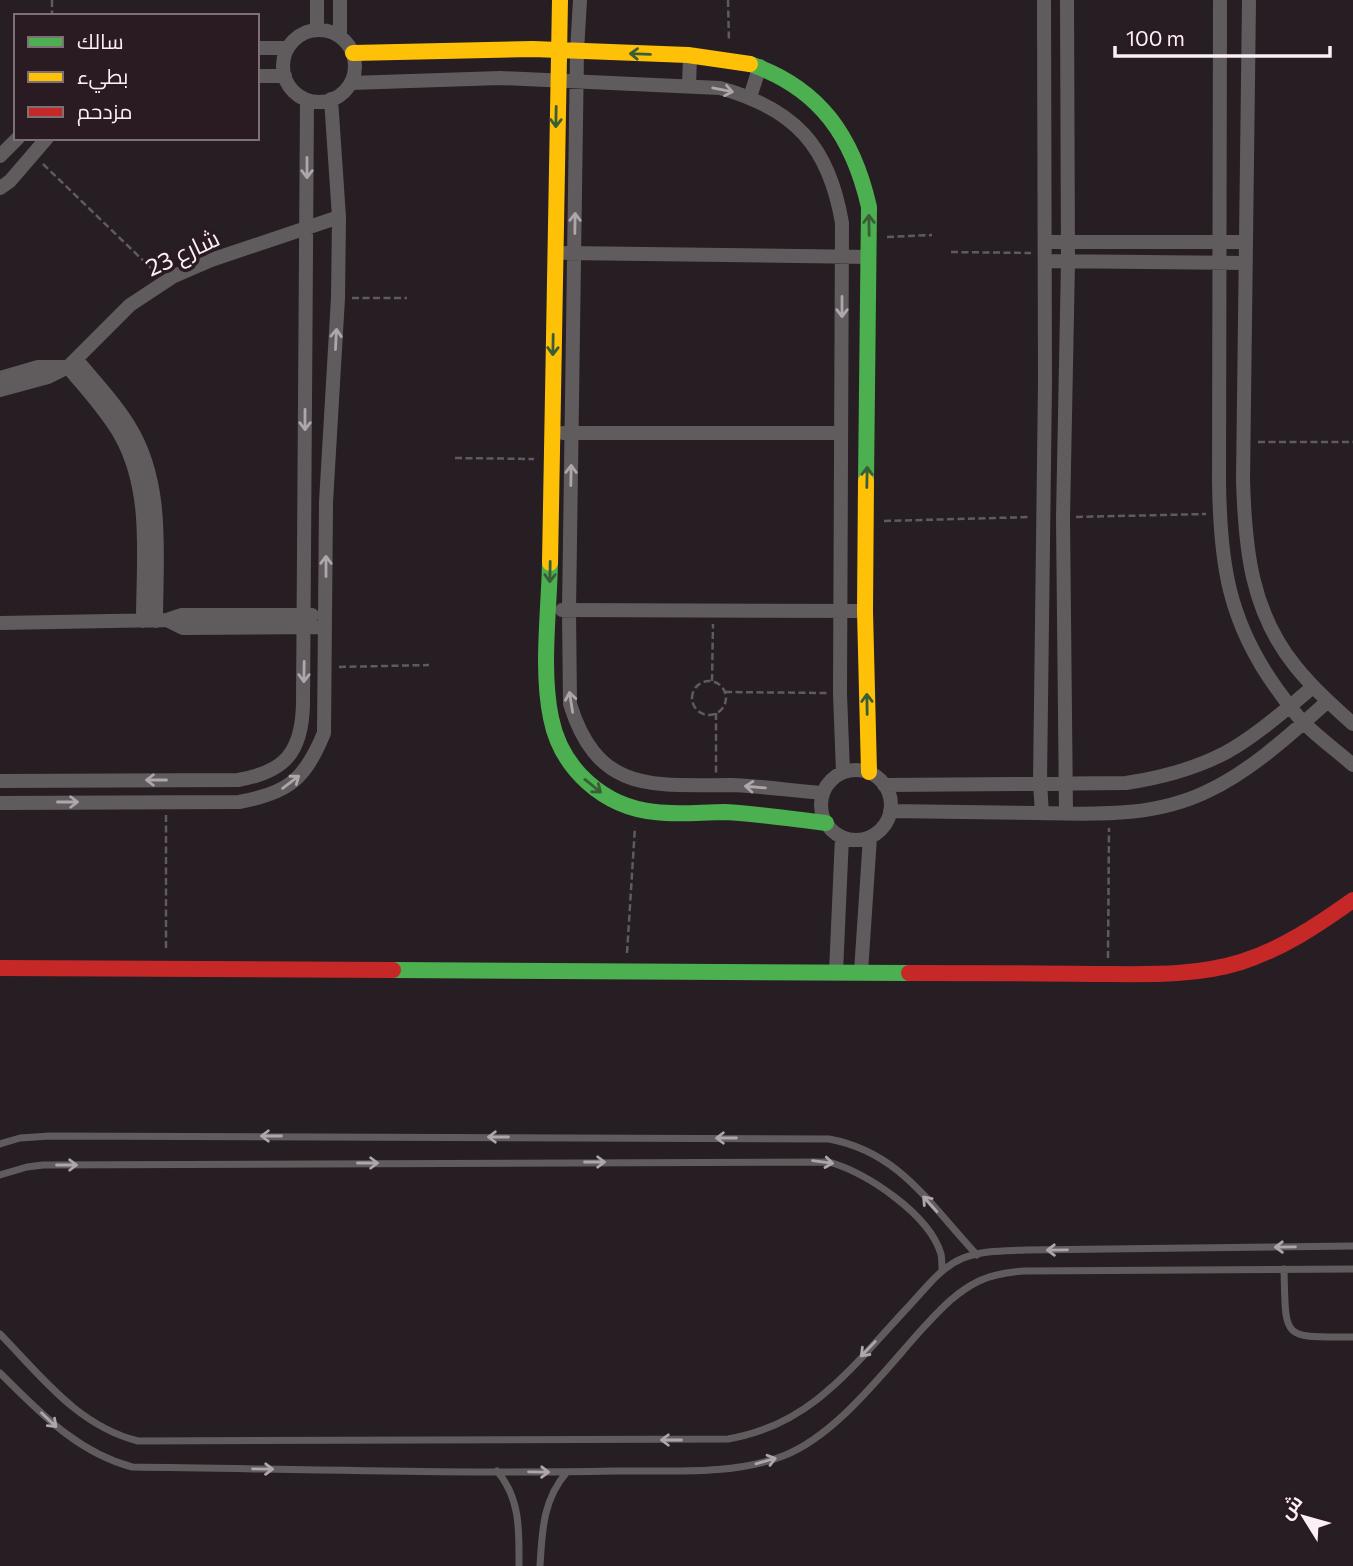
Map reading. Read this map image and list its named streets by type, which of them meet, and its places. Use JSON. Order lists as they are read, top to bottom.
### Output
{
  "streets": {
    "street": ["شارع 23"]
  },
  "legend": ["سالك", "بطيء", "مزدحم"],
  "scale_bar": "100 m",
  "north": "top left"
}
